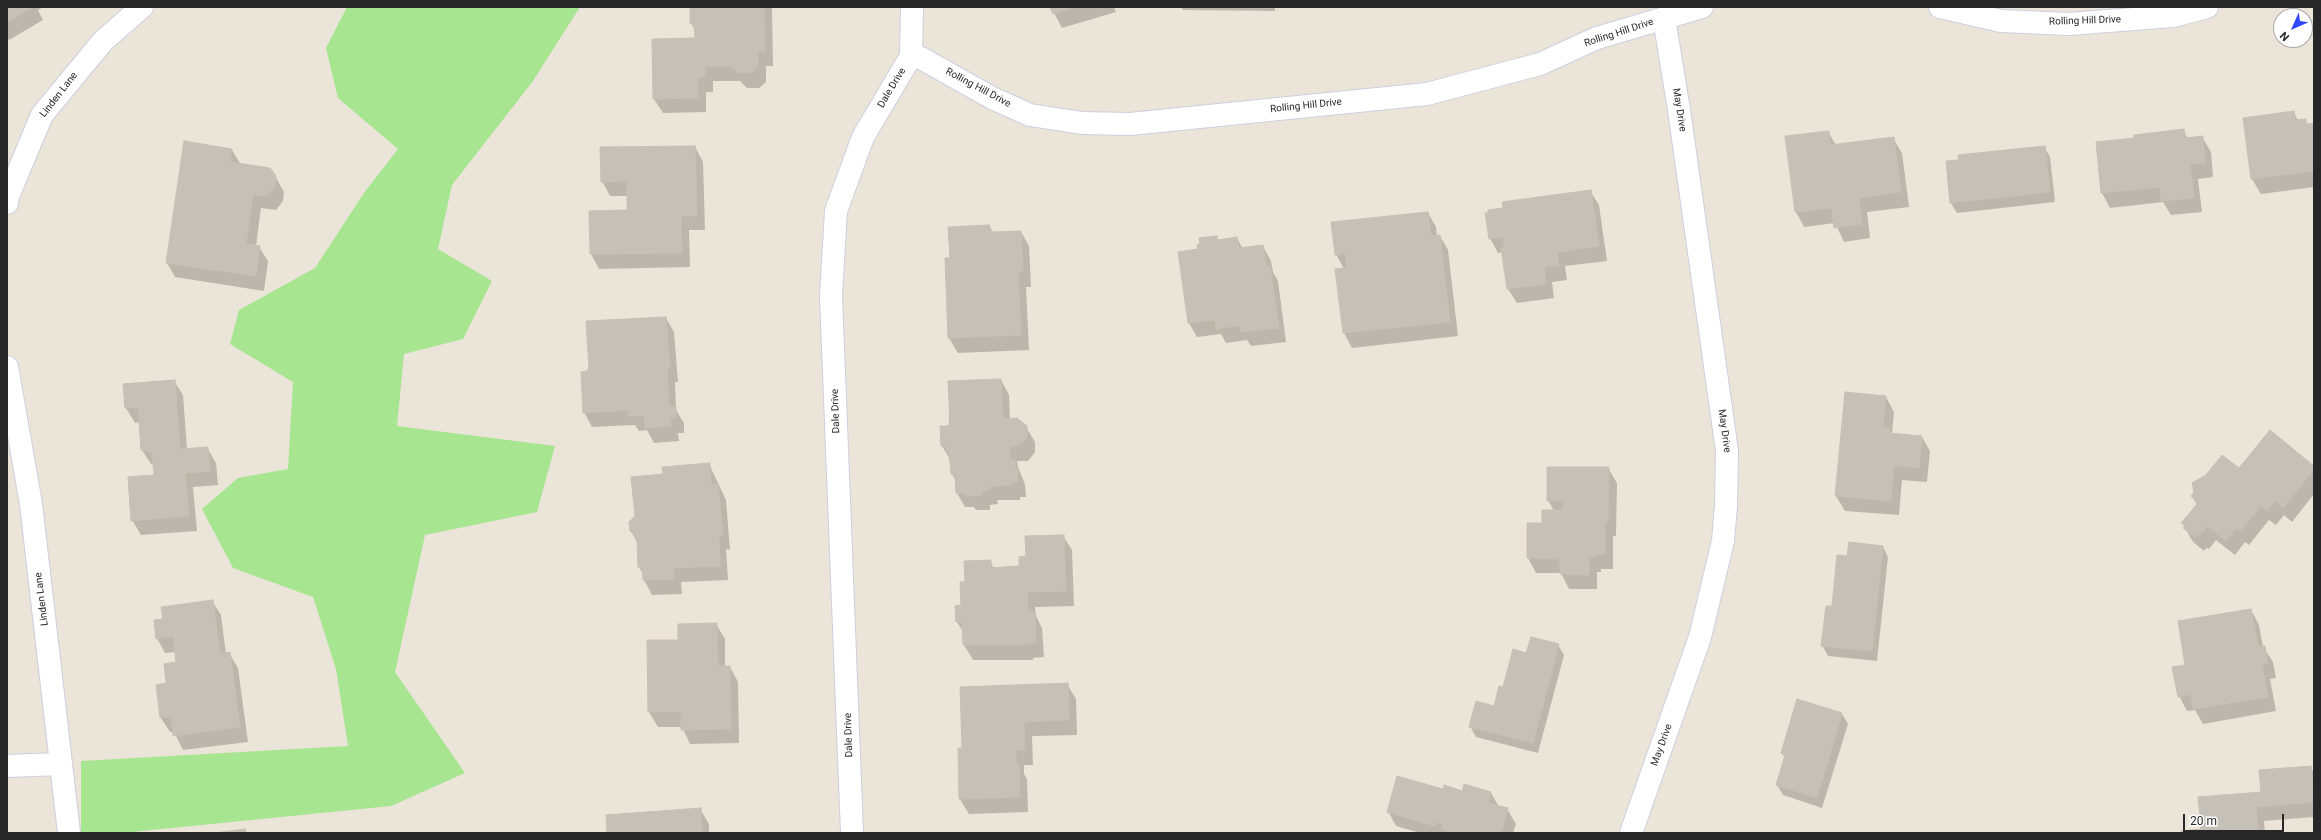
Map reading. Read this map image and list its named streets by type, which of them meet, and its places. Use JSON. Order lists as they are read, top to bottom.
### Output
{
  "streets": {
    "street": [
      "Rolling Hill Drive",
      "Dale Drive",
      "Linden Lane",
      "May Drive"
    ]
  },
  "crossings": [
    ["Rolling Hill Drive", "Dale Drive"],
    ["Rolling Hill Drive", "May Drive"]
  ],
  "scale_bar": "20 m",
  "north": "bottom left"
}
